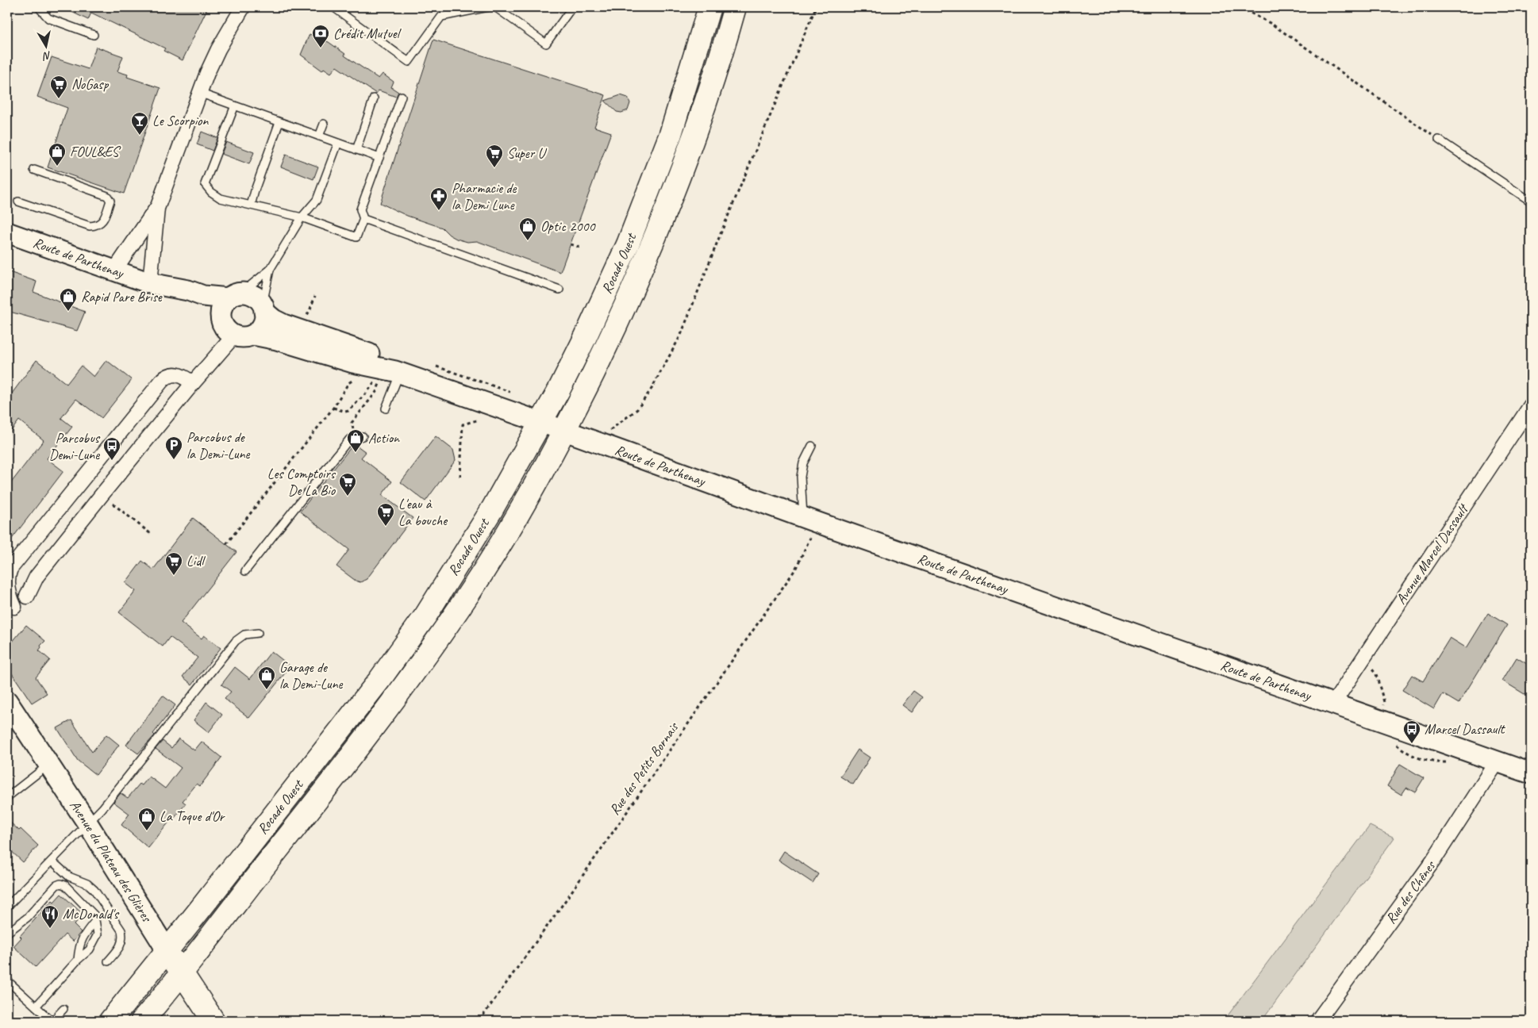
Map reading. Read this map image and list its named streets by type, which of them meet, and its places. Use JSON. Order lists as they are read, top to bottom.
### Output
{
  "streets": {
    "main road": ["Route de Parthenay", "Rocade Ouest", "Avenue du Plateau des Glières"],
    "street": ["Avenue Marcel Dassault", "Rue des Chênes"],
    "path": ["Rue des Petits Bornais"]
  },
  "crossings": [
    ["Route de Parthenay", "Rocade Ouest"],
    ["Route de Parthenay", "Avenue Marcel Dassault"],
    ["Route de Parthenay", "Rue des Petits Bornais"],
    ["Route de Parthenay", "Rue des Chênes"],
    ["Rocade Ouest", "Avenue du Plateau des Glières"]
  ],
  "places": {
    "bank": ["Crédit Mutuel"],
    "supermarket": [
      "NoGasp",
      "Super U",
      "Les Comptoirs De La Bio",
      "L'eau à La bouche",
      "Lidl"
    ],
    "bar": ["Le Scorpion"],
    "shop": [
      "FOUL&ES",
      "Optic 2000",
      "Rapid Pare Brise",
      "Action",
      "Garage de la Demi-Lune",
      "La Toque d'Or"
    ],
    "pharmacy": ["Pharmacie de la Demi Lune"],
    "parking": ["Parcobus de la Demi-Lune"],
    "bus stop": ["Parcobus Demi-Lune", "Marcel Dassault"],
    "restaurant": ["McDonald's"]
  },
  "north": "bottom"
}
